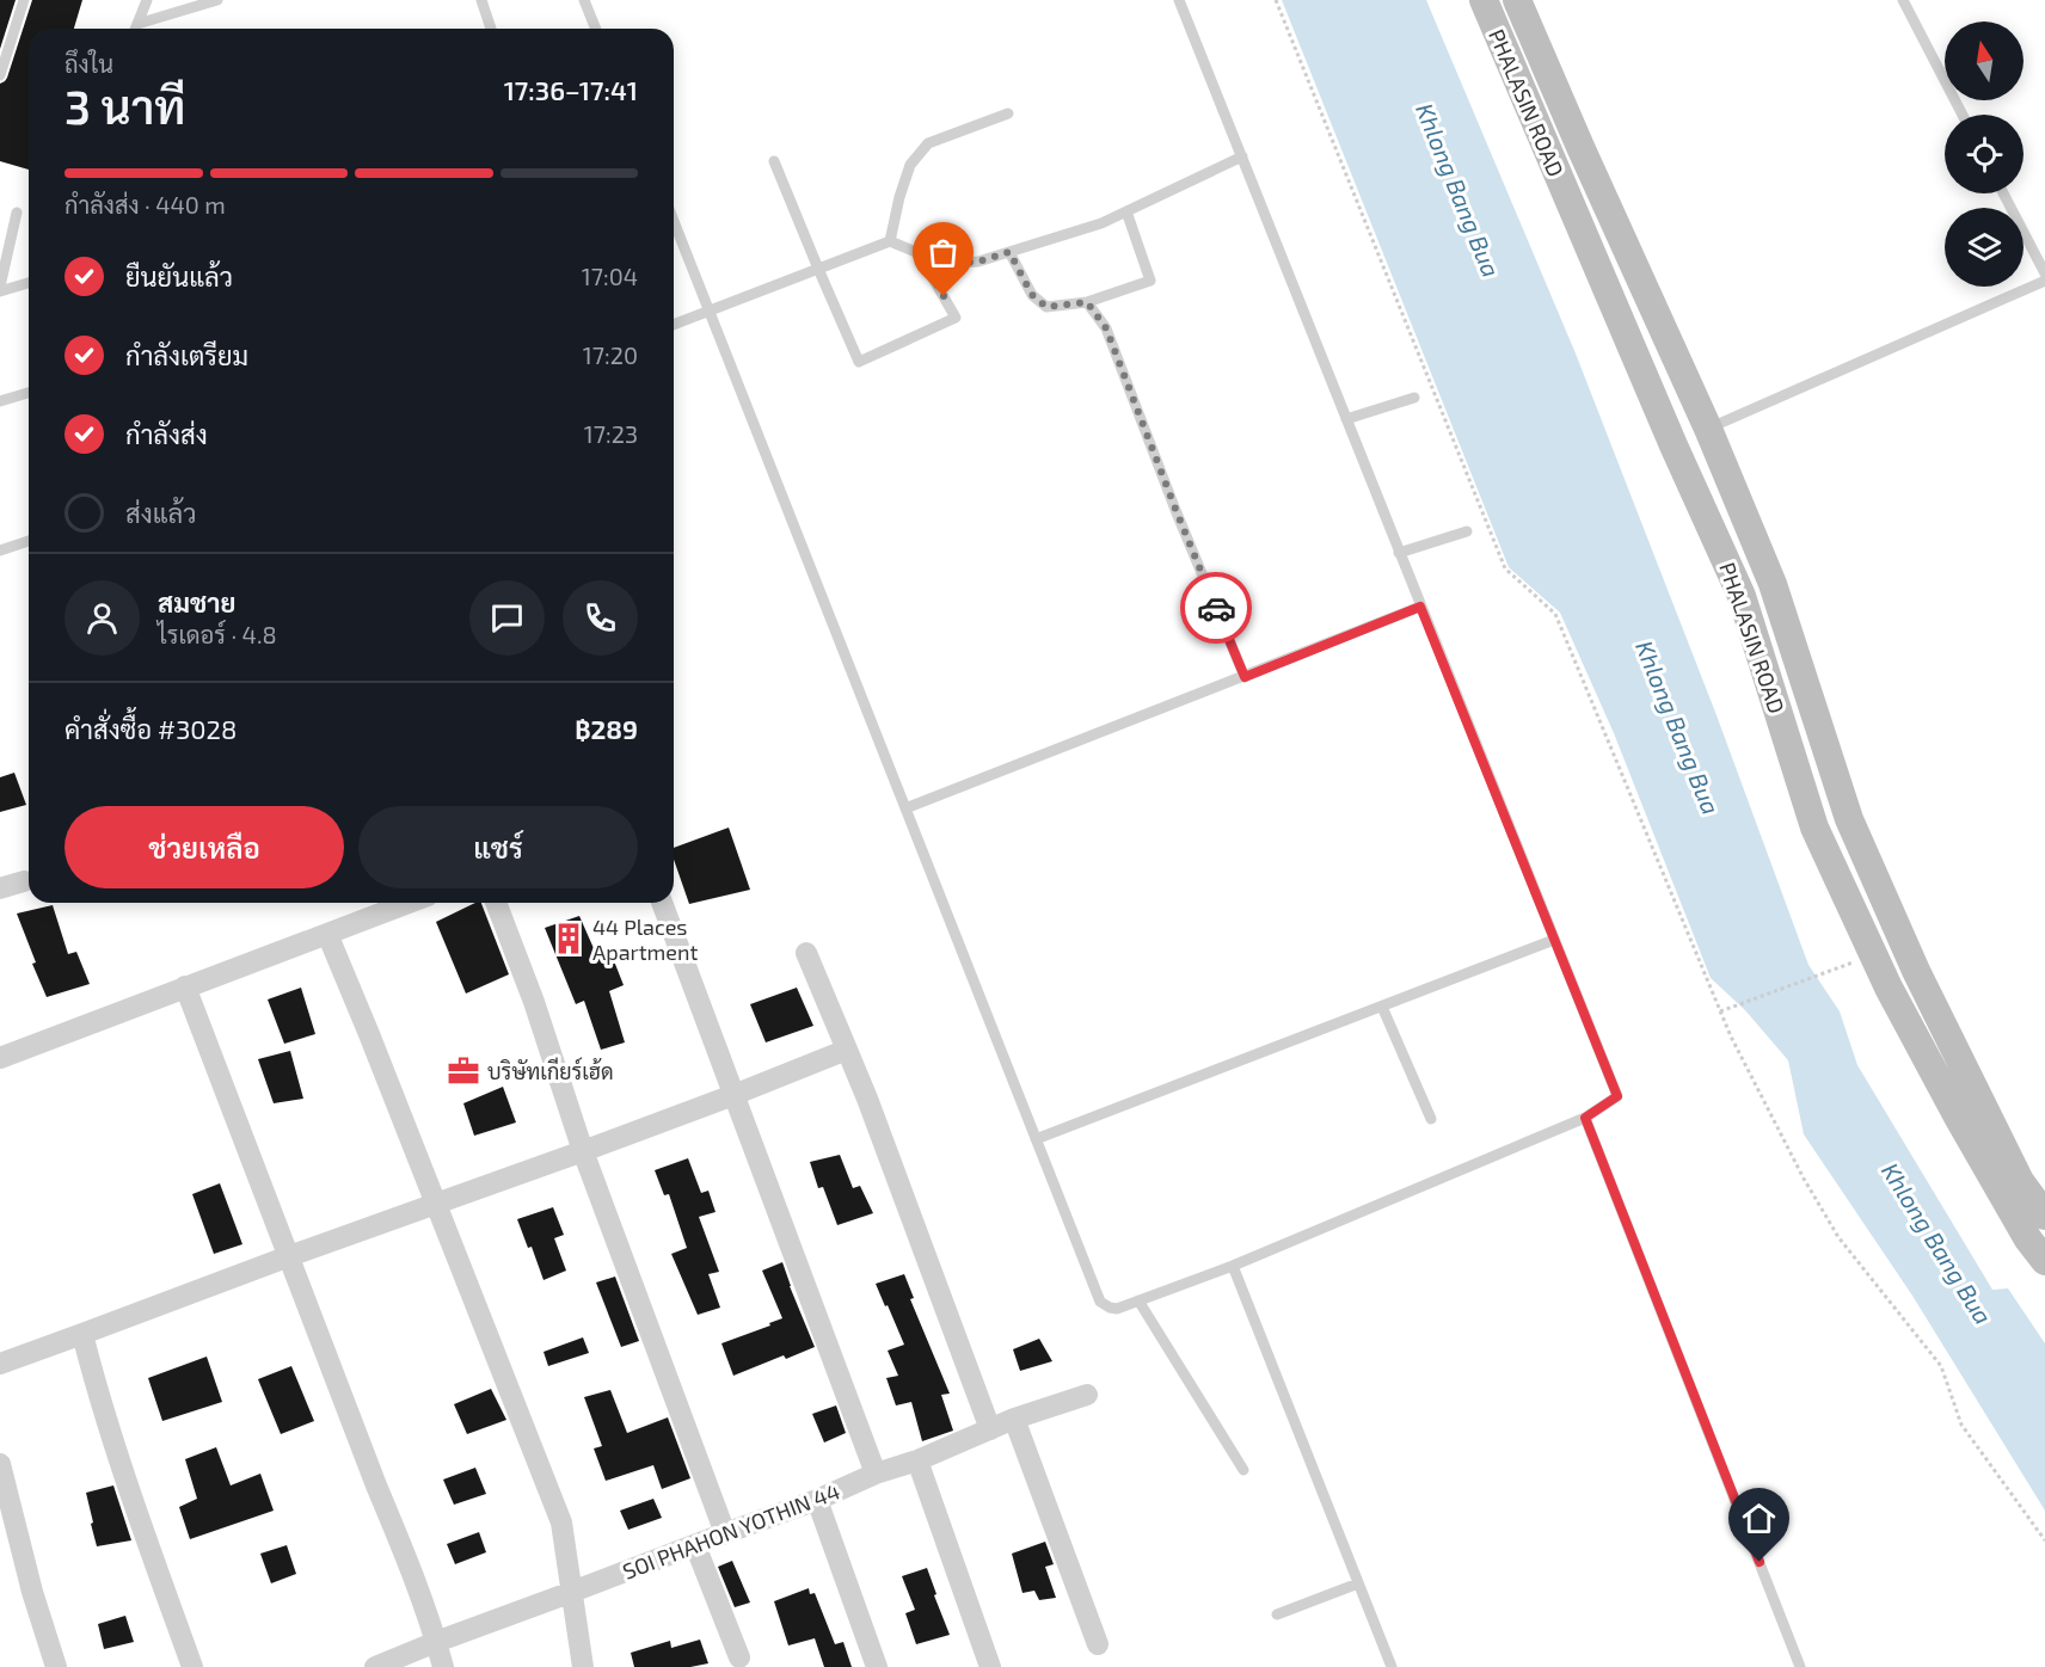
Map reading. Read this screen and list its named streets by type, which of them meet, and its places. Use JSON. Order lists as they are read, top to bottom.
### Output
{
  "streets": {
    "main road": ["PHALASIN ROAD"],
    "street": ["SOI PHAHON YOTHIN 44"]
  },
  "water": ["Khlong Bang Bua"],
  "places": {
    "building": ["44 Places Apartment"],
    "office": ["บริษัทเกียร์เฮ้ด"]
  },
  "north": "top",
  "page": {
    "heading": ["3 นาที", "ถึงใน", "17:36–17:41"],
    "panel": [
      "สมชาย",
      "ไรเดอร์ · 4.8",
      "คำสั่งซื้อ #3028",
      "฿289"
    ],
    "bar": "กำลังส่ง · 440 m",
    "list": [
      ["ยืนยันแล้ว", "17:04"],
      ["กำลังเตรียม", "17:20"],
      ["กำลังส่ง", "17:23"],
      "ส่งแล้ว"
    ],
    "buttons": ["ช่วยเหลือ", "แชร์"]
  }
}
